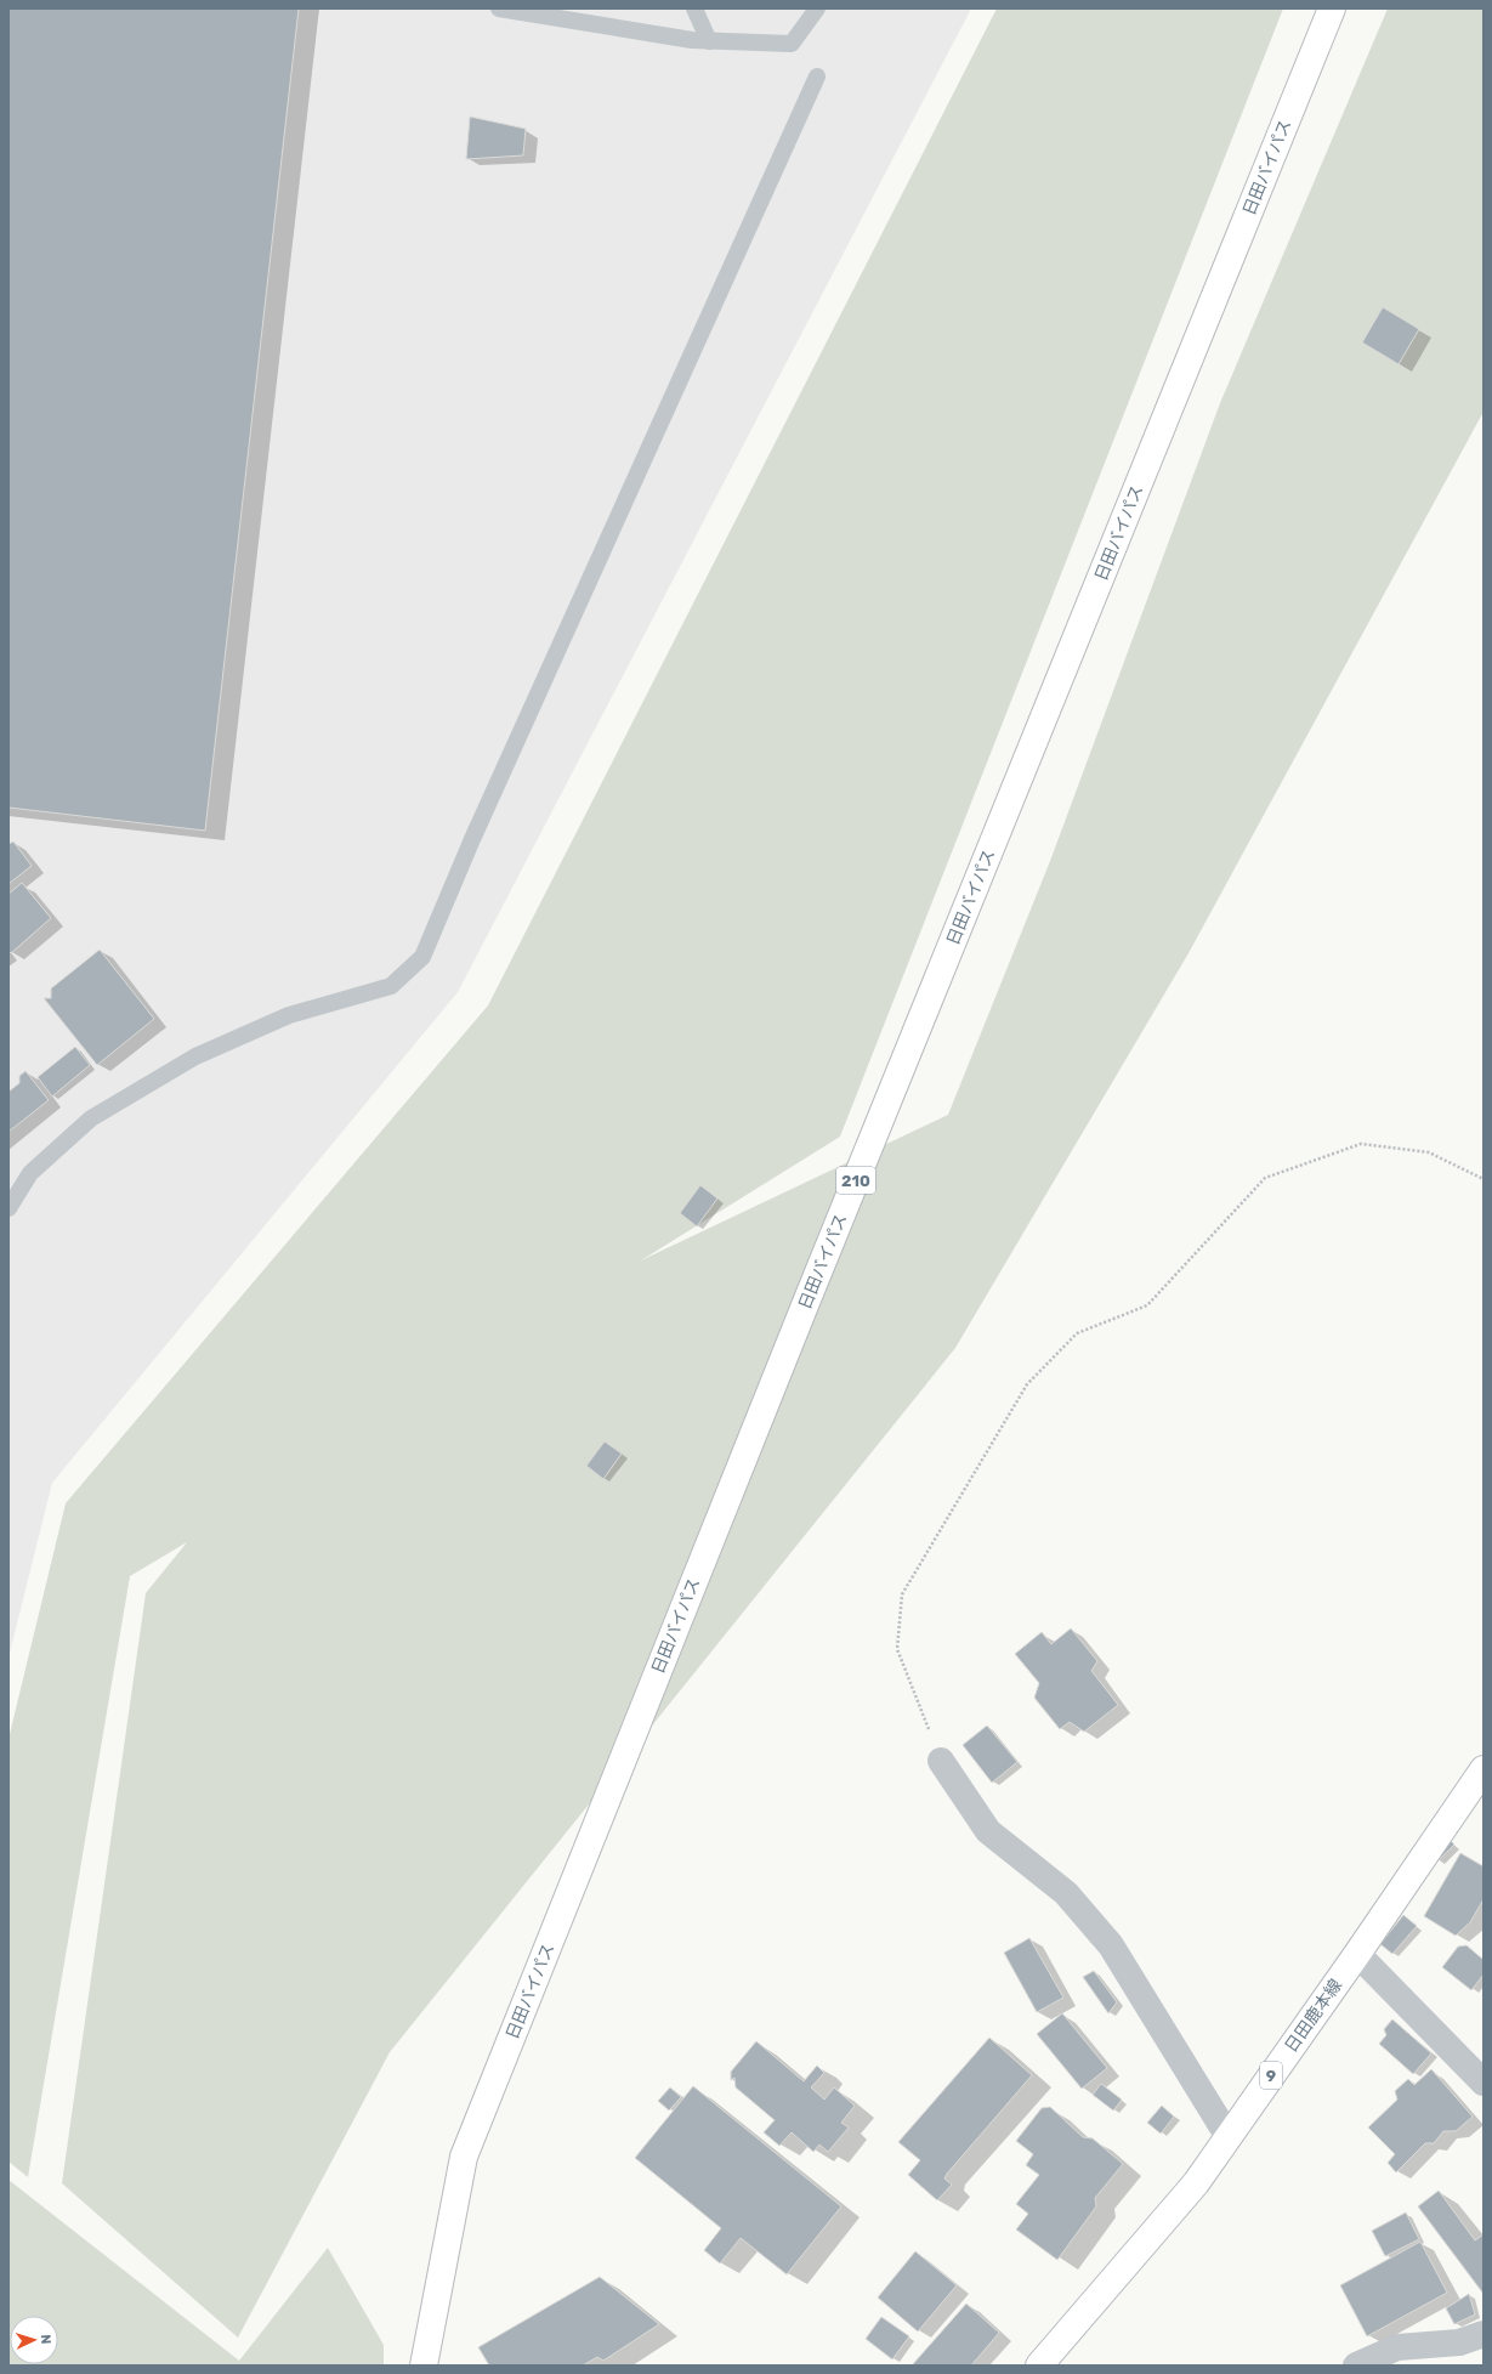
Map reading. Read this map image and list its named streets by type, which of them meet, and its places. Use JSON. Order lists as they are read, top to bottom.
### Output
{
  "streets": {
    "main road": [
      "日田バイパス",
      "210",
      "日田鹿本線",
      "9"
    ]
  },
  "north": "right"
}
